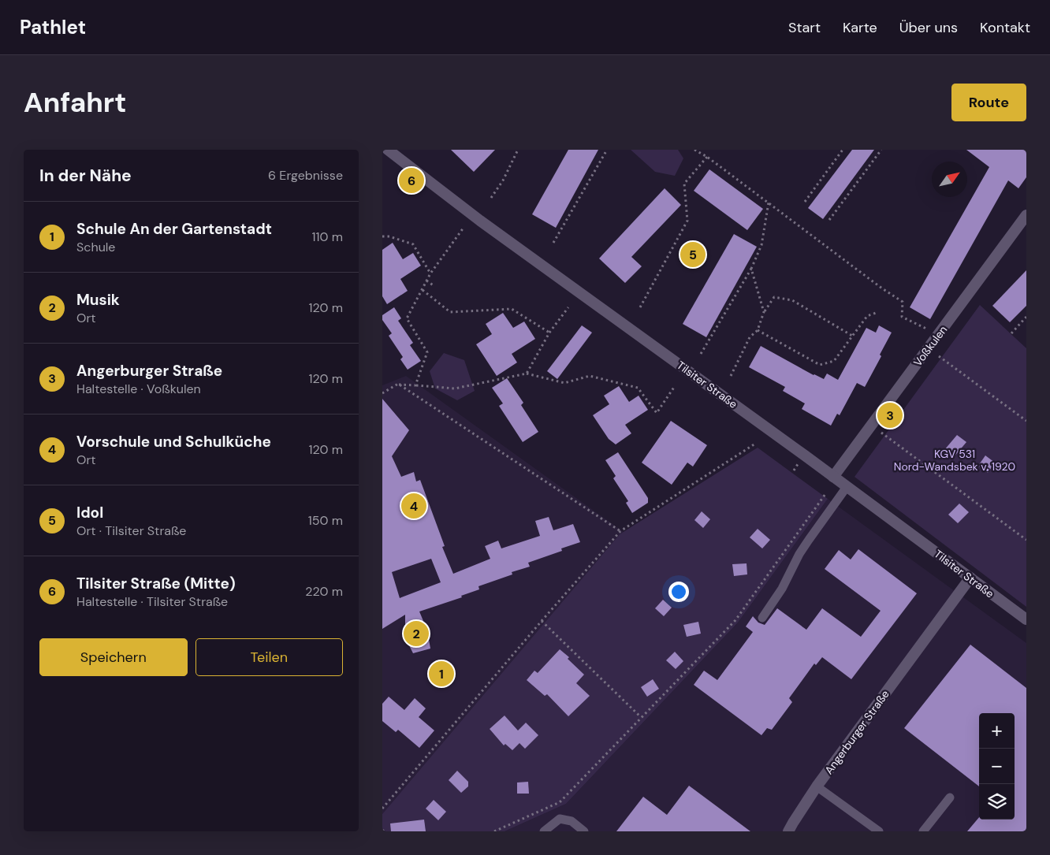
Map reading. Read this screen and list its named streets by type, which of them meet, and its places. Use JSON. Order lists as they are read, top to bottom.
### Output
{
  "streets": {
    "street": ["Voßkulen", "Tilsiter Straße", "Angerburger Straße"]
  },
  "crossings": [
    ["Voßkulen", "Tilsiter Straße"],
    ["Tilsiter Straße", "Angerburger Straße"]
  ],
  "parks": ["KGV 531 Nord-Wandsbek v. 1920"],
  "north": "top right",
  "page": {
    "header": "Pathlet",
    "nav": [
      "Start",
      "Karte",
      "Über uns",
      "Kontakt"
    ],
    "buttons": [
      "Route",
      ["Speichern", "Teilen"]
    ],
    "title": "Anfahrt",
    "heading": ["In der Nähe", "6 Ergebnisse"],
    "pins": [
      "6",
      "5",
      "3",
      "4",
      "2",
      "1"
    ],
    "list": [
      {
        "mark": "1",
        "name": "Schule An der Gartenstadt",
        "note": "Schule",
        "value": "110 m"
      },
      {
        "mark": "2",
        "name": "Musik",
        "note": "Ort",
        "value": "120 m"
      },
      {
        "mark": "3",
        "name": "Angerburger Straße",
        "note": "Haltestelle · Voßkulen",
        "value": "120 m"
      },
      {
        "mark": "4",
        "name": "Vorschule und Schulküche",
        "note": "Ort",
        "value": "120 m"
      },
      {
        "mark": "5",
        "name": "Idol",
        "note": "Ort · Tilsiter Straße",
        "value": "150 m"
      },
      {
        "mark": "6",
        "name": "Tilsiter Straße (Mitte)",
        "note": "Haltestelle · Tilsiter Straße",
        "value": "220 m"
      }
    ],
    "map_buttons": ["+", "−"]
  }
}
